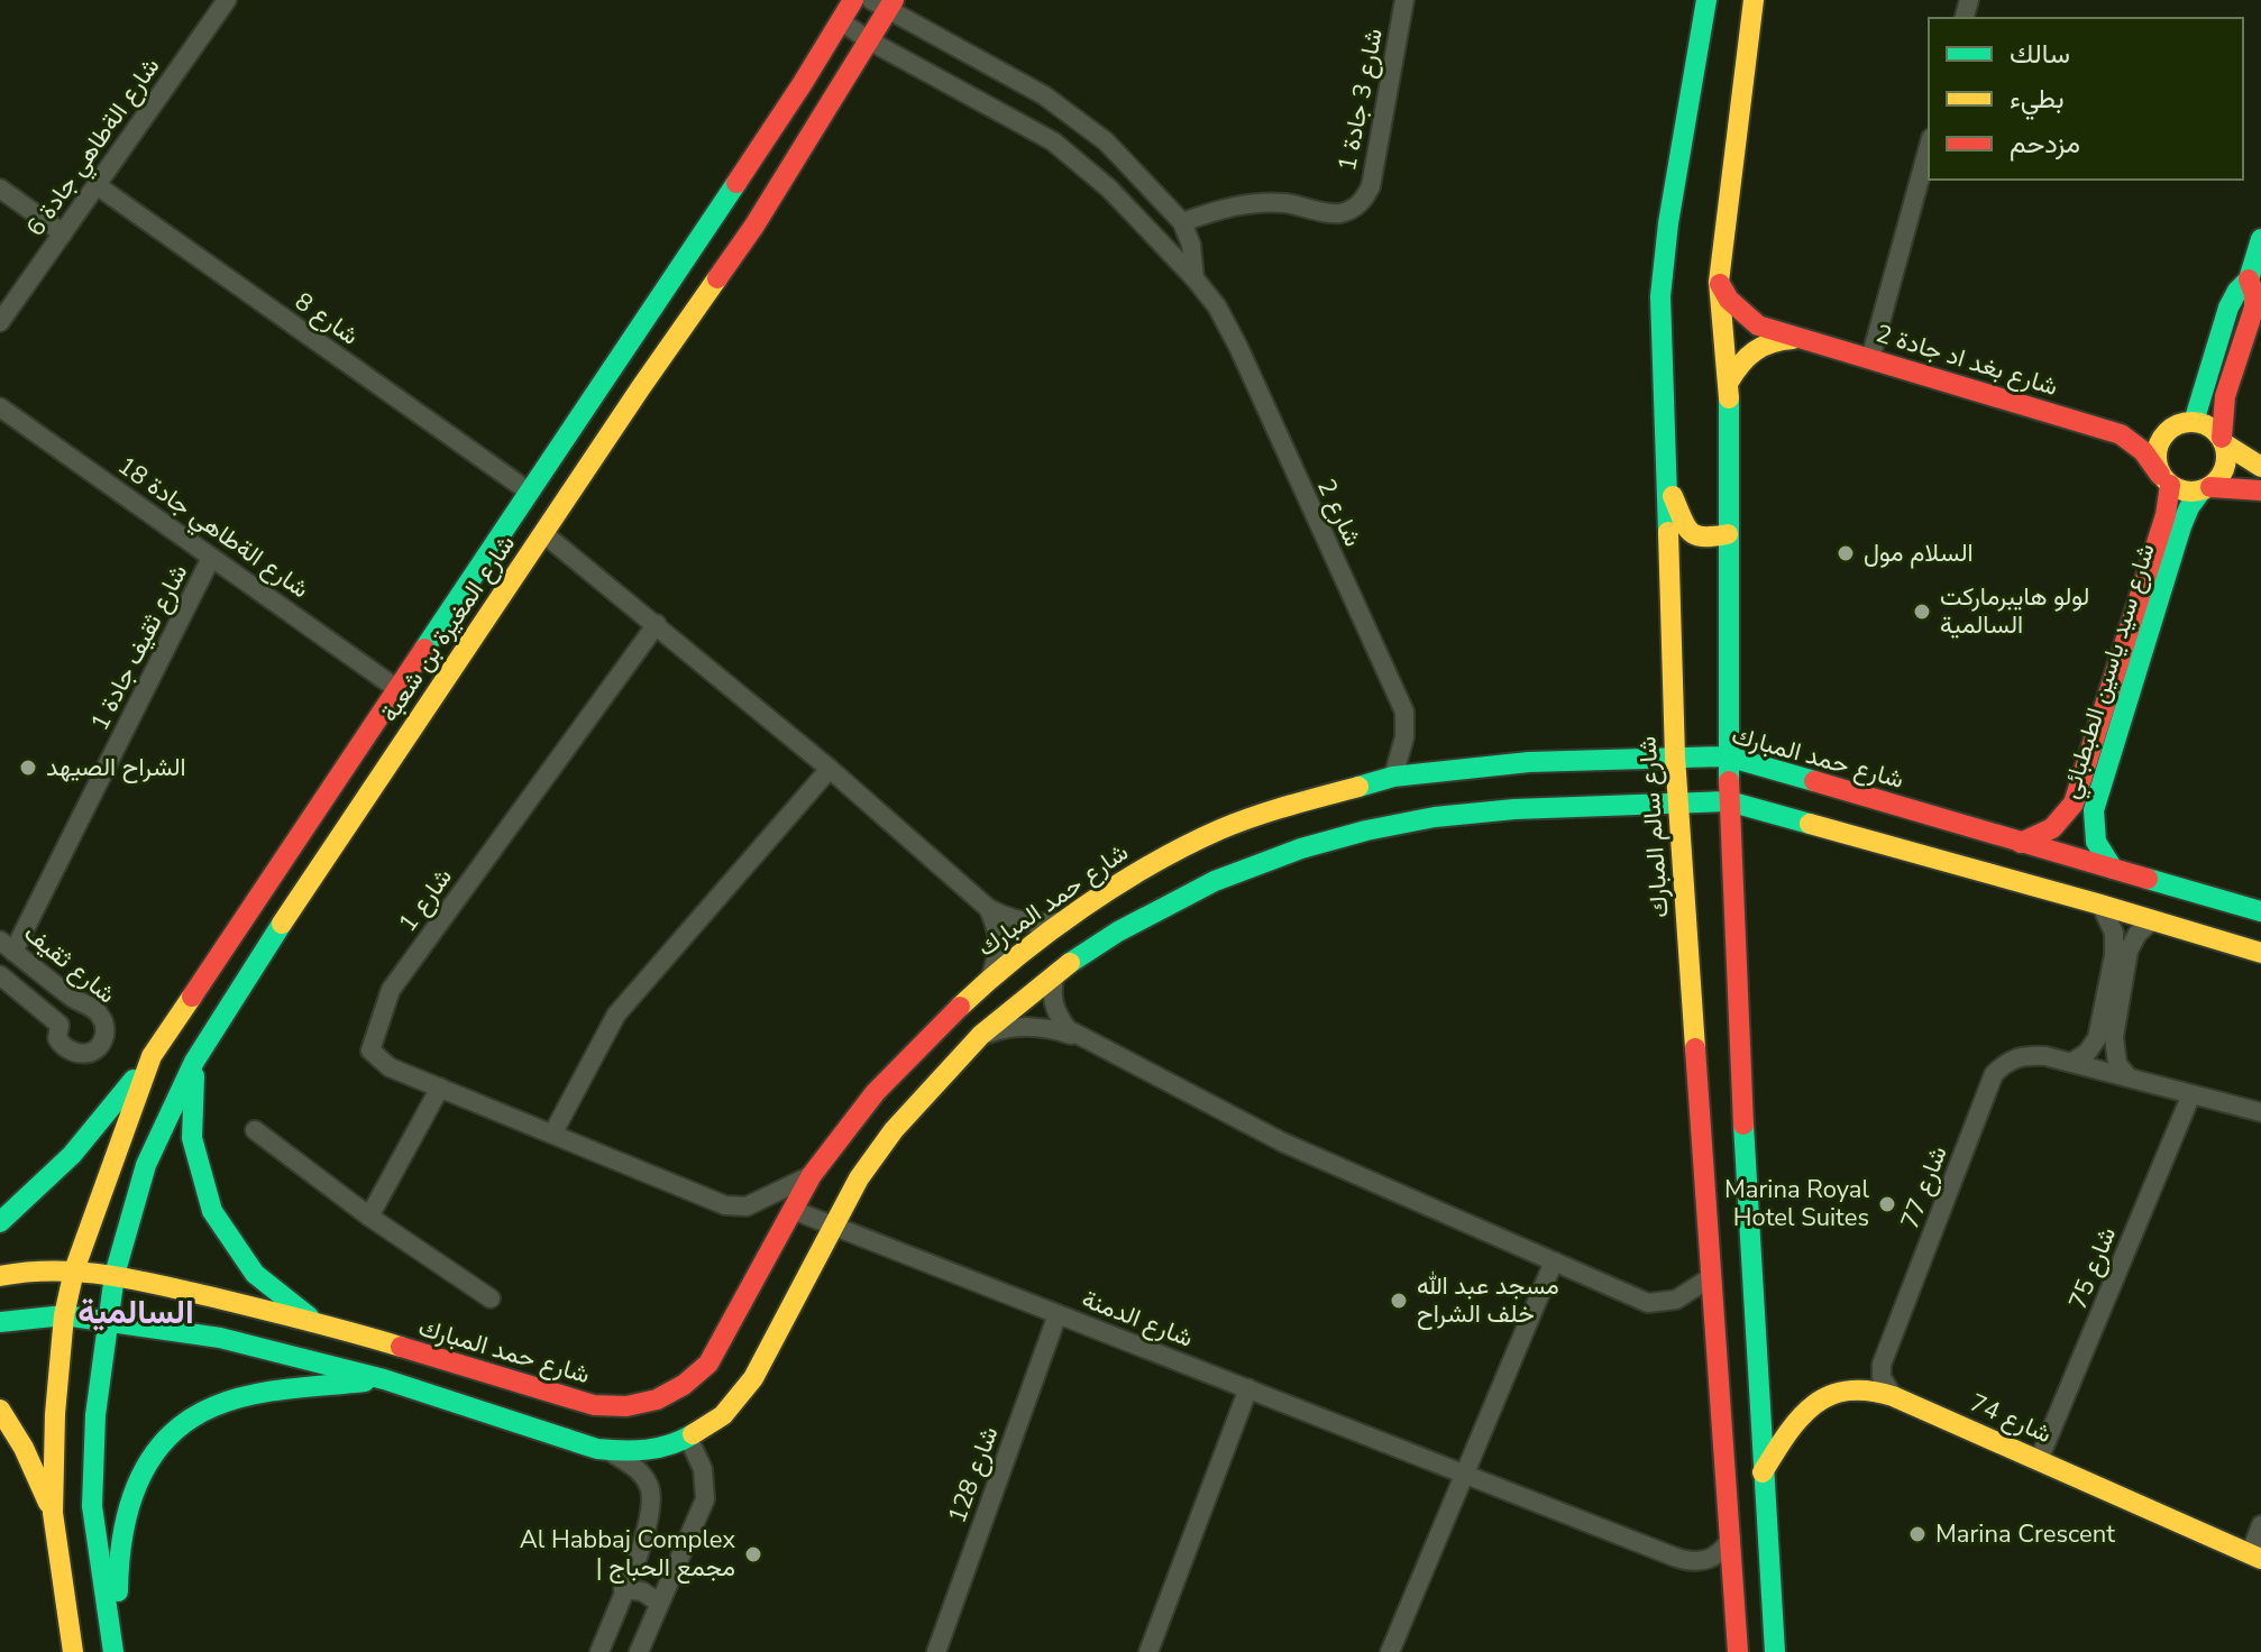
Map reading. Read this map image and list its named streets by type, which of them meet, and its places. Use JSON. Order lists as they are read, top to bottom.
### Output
{
  "streets": {
    "main road": [
      "شارع بغد اد جادة 2",
      "شارع المغيرة بن شعبة",
      "شارع سيد ياسين الطبطبائي",
      "شارع حمد المبارك",
      "شارع سالم المبارك",
      "شارع 74"
    ],
    "street": [
      "شارع 3 جادة 1",
      "شارع الةطاهي جادة 6",
      "شارع 8",
      "شارع 2",
      "شارع الةطاهي جادة 18",
      "شارع ثقيف جادة 1",
      "شارع 1",
      "شارع ثقيف",
      "شارع 77",
      "شارع 75",
      "شارع الدمنة",
      "شارع 128"
    ]
  },
  "crossings": [
    ["شارع 3 جادة 1", "شارع 2"],
    ["شارع الةطاهي جادة 6", "شارع 8"],
    ["شارع 8", "شارع المغيرة بن شعبة"],
    ["شارع بغد اد جادة 2", "شارع سيد ياسين الطبطبائي"],
    ["شارع 2", "شارع المغيرة بن شعبة"],
    ["شارع 2", "شارع حمد المبارك"],
    ["شارع الةطاهي جادة 18", "شارع المغيرة بن شعبة"],
    ["شارع الةطاهي جادة 18", "شارع ثقيف جادة 1"],
    ["شارع المغيرة بن شعبة", "شارع حمد المبارك"],
    ["شارع ثقيف جادة 1", "شارع ثقيف"],
    ["شارع سيد ياسين الطبطبائي", "شارع حمد المبارك"],
    ["شارع حمد المبارك", "شارع سالم المبارك"],
    ["شارع حمد المبارك", "شارع 1"],
    ["شارع حمد المبارك", "شارع الدمنة"],
    ["شارع سالم المبارك", "شارع الدمنة"],
    ["شارع 77", "شارع 75"],
    ["شارع 77", "شارع 74"],
    ["شارع 75", "شارع 74"],
    ["شارع الدمنة", "شارع 128"]
  ],
  "districts": ["السالمية"],
  "places": [
    "السلام مول",
    "لولو هايبرماركت السالمية",
    "الشراح الصيهد",
    "Marina Royal Hotel Suites",
    "مسجد عبد الله خلف الشراح",
    "Marina Crescent",
    "Al Habbaj Complex | مجمع الحباج"
  ],
  "legend": ["سالك", "بطيء", "مزدحم"]
}
